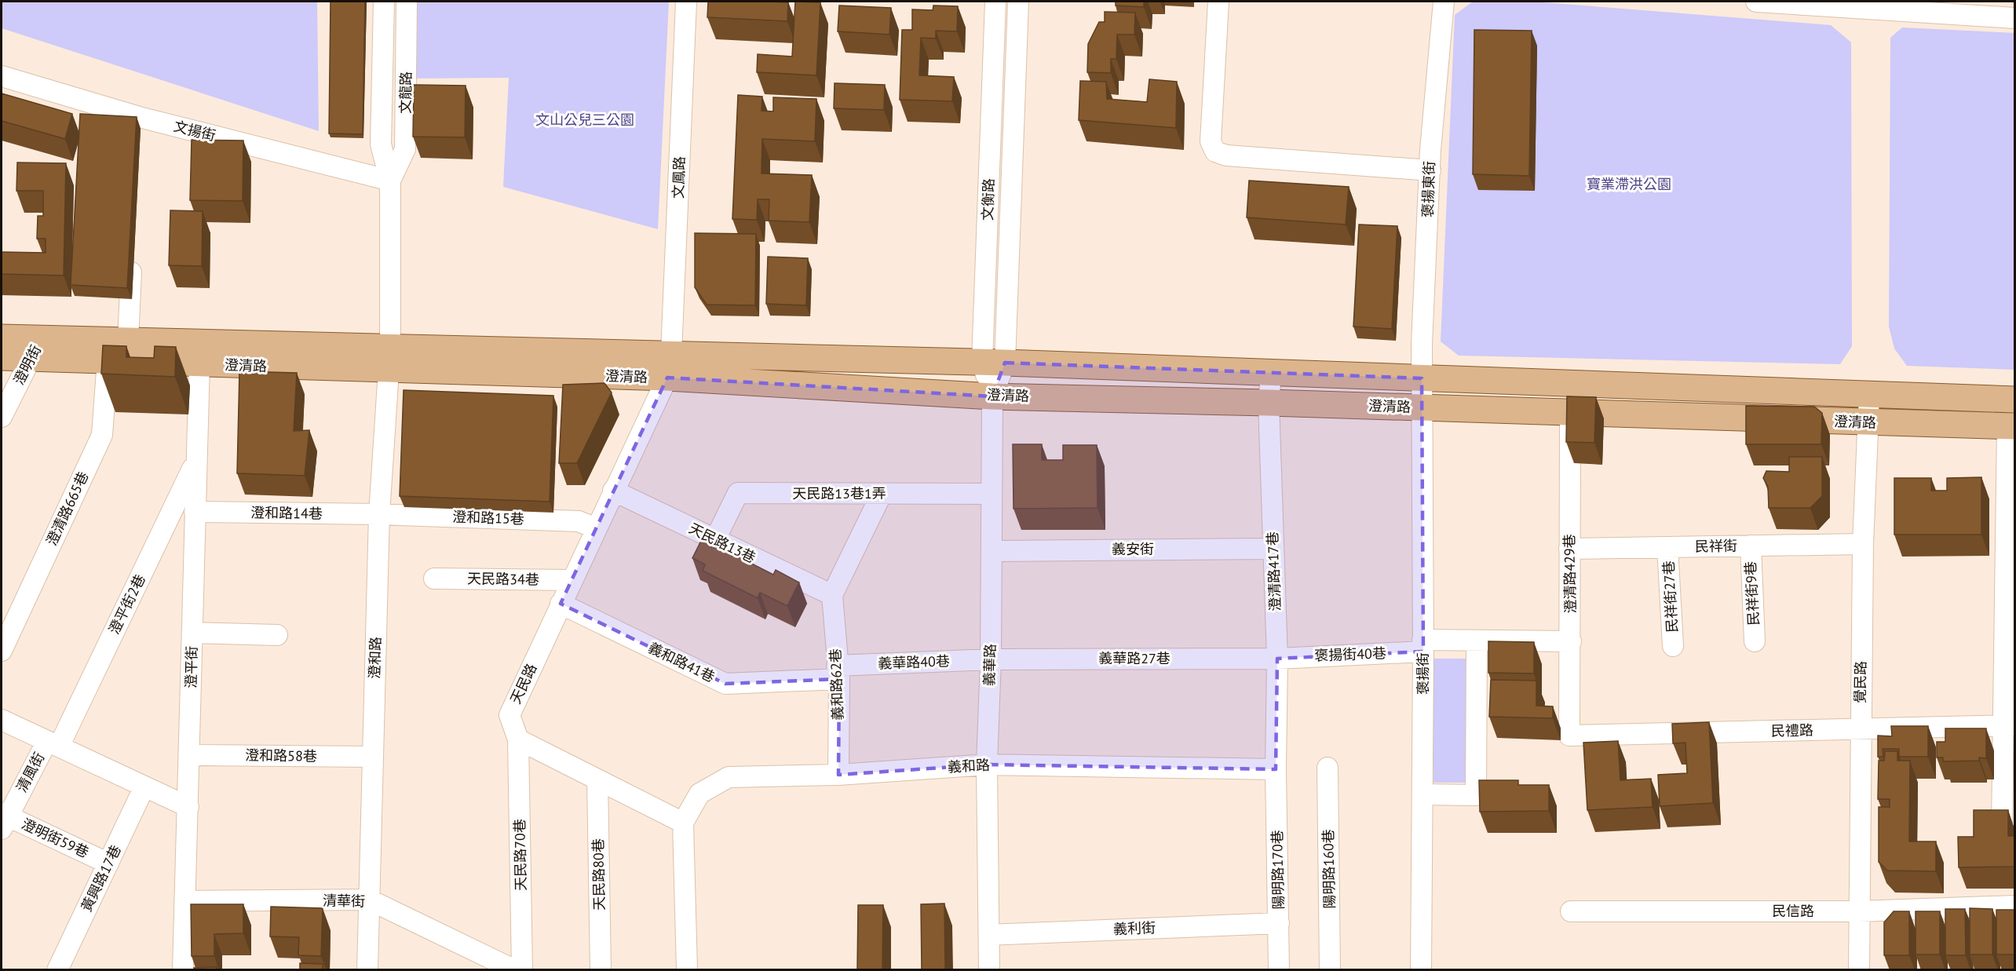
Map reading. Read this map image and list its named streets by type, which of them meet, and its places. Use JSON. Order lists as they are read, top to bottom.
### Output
{
  "streets": {
    "main road": ["澄清路"],
    "street": [
      "文龍路",
      "文揚街",
      "文鳳路",
      "褒揚東街",
      "文衡路",
      "澄明街",
      "天民路13巷1弄",
      "澄清路665巷",
      "澄和路14巷",
      "澄和路15巷",
      "天民路13巷",
      "民祥街",
      "義安街",
      "澄清路417巷",
      "澄清路429巷",
      "天民路34巷",
      "民祥街9巷",
      "民祥街27巷",
      "澄平街2巷",
      "褒揚街40巷",
      "澄和路",
      "義華路27巷",
      "義和路41巷",
      "義華路40巷",
      "義華路",
      "澄平街",
      "褒揚街",
      "覺民路",
      "天民路",
      "義和路62巷",
      "民禮路",
      "澄和路58巷",
      "義和路",
      "清風街",
      "澄明街59巷",
      "天民路70巷",
      "陽明路160巷",
      "陽明路170巷",
      "天民路80巷",
      "黃興路17巷",
      "清華街",
      "民信路",
      "義利街"
    ]
  },
  "crossings": [
    ["文龍路", "文揚街"],
    ["文龍路", "澄清路"],
    ["文龍路", "澄和路"],
    ["文鳳路", "澄清路"],
    ["文鳳路", "天民路"],
    ["褒揚東街", "澄清路"],
    ["褒揚東街", "褒揚街"],
    ["文衡路", "澄清路"],
    ["文衡路", "義華路"],
    ["澄明街", "澄清路"],
    ["澄清路", "澄清路665巷"],
    ["澄清路", "澄清路417巷"],
    ["澄清路", "澄清路429巷"],
    ["澄清路", "澄和路"],
    ["澄清路", "義華路"],
    ["澄清路", "澄平街"],
    ["澄清路", "褒揚街"],
    ["澄清路", "覺民路"],
    ["澄清路", "天民路"],
    ["天民路13巷1弄", "天民路13巷"],
    ["天民路13巷1弄", "義華路"],
    ["澄和路14巷", "澄和路15巷"],
    ["澄和路14巷", "澄和路"],
    ["澄和路14巷", "澄平街"],
    ["澄和路15巷", "澄和路"],
    ["澄和路15巷", "天民路"],
    ["天民路13巷", "天民路"],
    ["天民路13巷", "義和路62巷"],
    ["民祥街", "澄清路429巷"],
    ["民祥街", "民祥街9巷"],
    ["民祥街", "民祥街27巷"],
    ["民祥街", "覺民路"],
    ["義安街", "澄清路417巷"],
    ["義安街", "義華路"],
    ["澄清路417巷", "褒揚街40巷"],
    ["澄清路417巷", "義華路27巷"],
    ["澄清路417巷", "義和路"],
    ["澄清路417巷", "陽明路170巷"],
    ["澄清路429巷", "褒揚街40巷"],
    ["澄清路429巷", "民禮路"],
    ["天民路34巷", "天民路"],
    ["澄平街2巷", "澄平街"],
    ["澄平街2巷", "清風街"],
    ["褒揚街40巷", "義華路27巷"],
    ["褒揚街40巷", "褒揚街"],
    ["澄和路", "澄和路58巷"],
    ["澄和路", "清華街"],
    ["義華路27巷", "義華路40巷"],
    ["義華路27巷", "義華路"],
    ["義和路41巷", "義華路40巷"],
    ["義和路41巷", "天民路"],
    ["義和路41巷", "義和路62巷"],
    ["義華路40巷", "義華路"],
    ["義華路40巷", "義和路62巷"],
    ["義華路", "義和路"],
    ["義華路", "義利街"],
    ["澄平街", "澄和路58巷"],
    ["澄平街", "清華街"],
    ["覺民路", "民禮路"],
    ["覺民路", "民信路"],
    ["天民路", "天民路70巷"],
    ["義和路62巷", "義和路"],
    ["義和路", "陽明路170巷"],
    ["清風街", "澄明街59巷"],
    ["澄明街59巷", "黃興路17巷"],
    ["陽明路170巷", "義利街"]
  ],
  "parks": ["文山公兒三公園", "寶業滯洪公園"]
}
